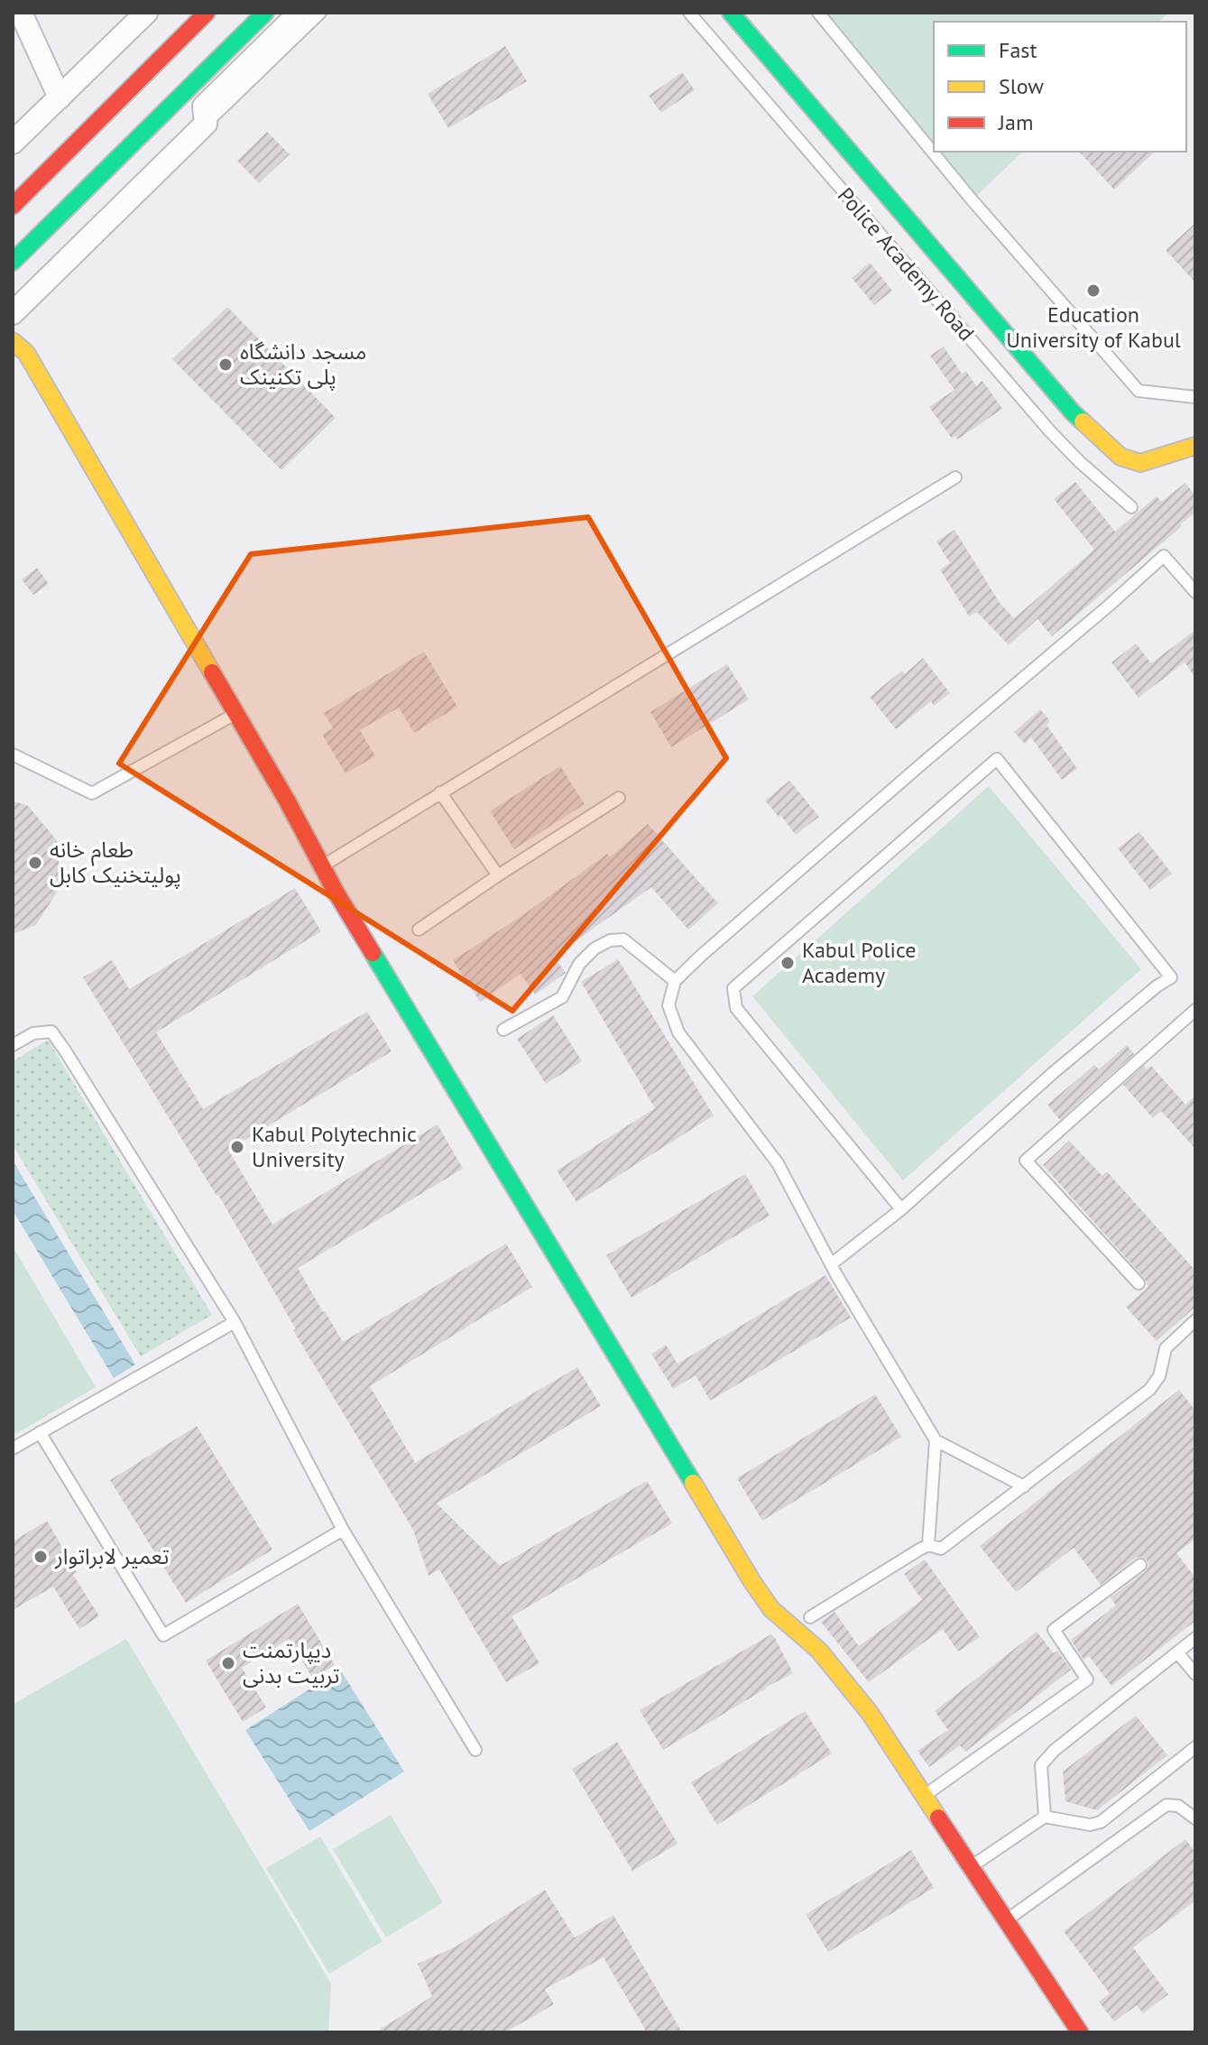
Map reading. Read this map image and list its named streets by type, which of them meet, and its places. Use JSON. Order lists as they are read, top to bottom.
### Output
{
  "streets": {
    "lane": ["Police Academy Road"]
  },
  "places": [
    "Education University of Kabul",
    "مسجد دانشگاه پلی تکنینک",
    "طعام خانه پولیتخنیک کابل",
    "Kabul Police Academy",
    "Kabul Polytechnic University",
    "تعمیر لابراتوار",
    "دیپارتمنت تربیت بدنی"
  ],
  "legend": ["Fast", "Slow", "Jam"]
}
